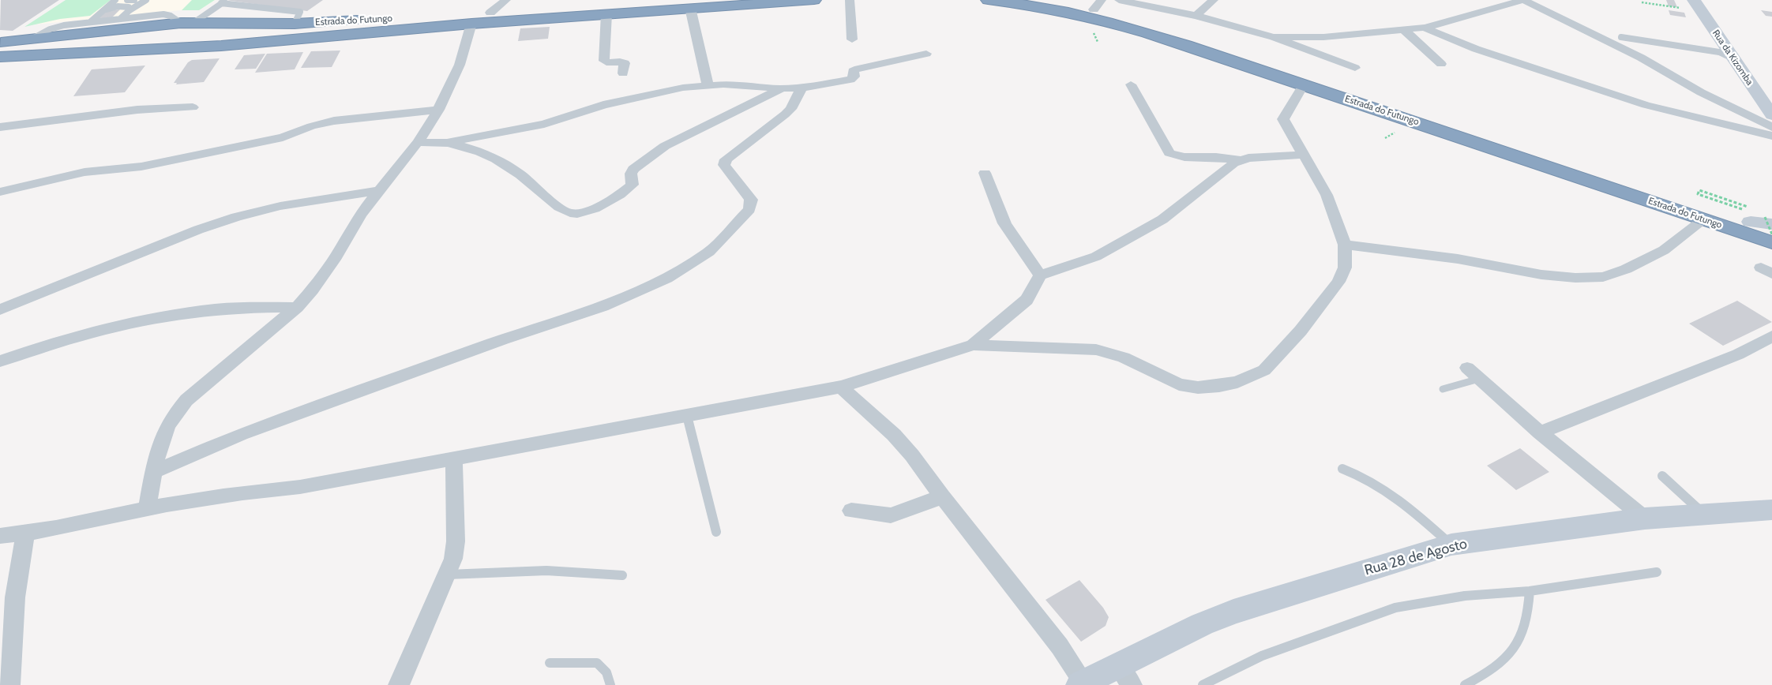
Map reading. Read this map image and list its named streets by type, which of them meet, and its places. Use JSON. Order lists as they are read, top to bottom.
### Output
{
  "streets": {
    "highway": ["Estrada do Futungo"],
    "main road": ["Rua da Kizomba", "Rua 28 de Agosto"]
  }
}
